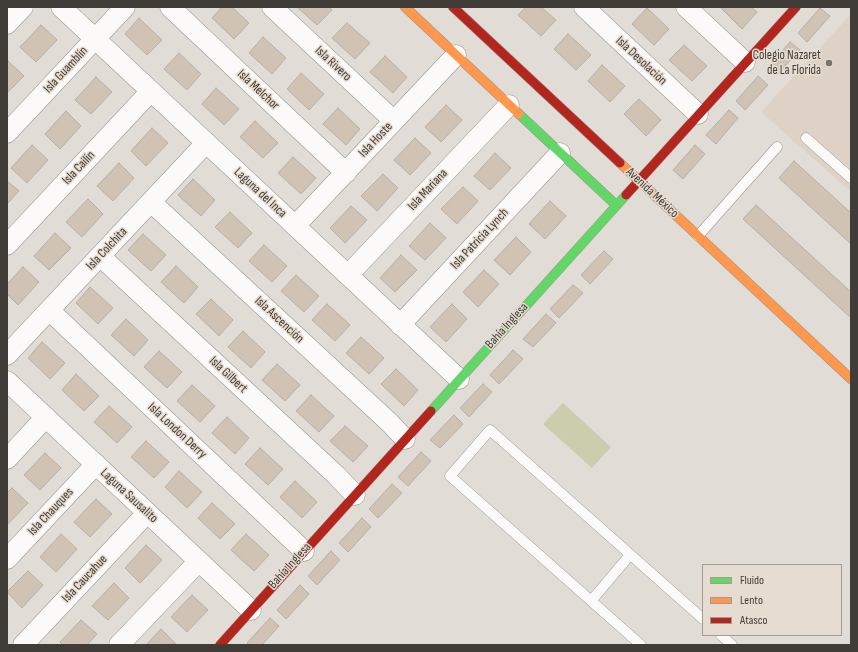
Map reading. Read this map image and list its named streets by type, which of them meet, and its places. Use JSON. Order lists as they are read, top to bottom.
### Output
{
  "streets": {
    "street": [
      "Isla Desolación",
      "Isla Rivero",
      "Isla Guamblín",
      "Isla Melchor",
      "Isla Hoste",
      "Isla Cailín",
      "Isla Mariana",
      "Laguna del Inca",
      "Avenida México",
      "Isla Patricia Lynch",
      "Isla Colchita",
      "Isla Ascención",
      "Bahía Inglesa",
      "Isla Gilbert",
      "Isla London Derry",
      "Laguna Sausalito",
      "Isla Chauques",
      "Isla Caucahue"
    ]
  },
  "crossings": [
    ["Isla Desolación", "Bahía Inglesa"],
    ["Isla Rivero", "Isla Hoste"],
    ["Isla Guamblín", "Laguna del Inca"],
    ["Isla Melchor", "Isla Hoste"],
    ["Isla Hoste", "Laguna del Inca"],
    ["Isla Cailín", "Laguna del Inca"],
    ["Isla Mariana", "Laguna del Inca"],
    ["Laguna del Inca", "Isla Patricia Lynch"],
    ["Laguna del Inca", "Isla Colchita"],
    ["Laguna del Inca", "Bahía Inglesa"],
    ["Avenida México", "Bahía Inglesa"],
    ["Isla Colchita", "Isla Ascención"],
    ["Isla Colchita", "Isla Gilbert"],
    ["Isla Colchita", "Isla London Derry"],
    ["Isla Ascención", "Bahía Inglesa"],
    ["Bahía Inglesa", "Isla Gilbert"],
    ["Bahía Inglesa", "Isla London Derry"],
    ["Bahía Inglesa", "Laguna Sausalito"],
    ["Laguna Sausalito", "Isla Chauques"],
    ["Laguna Sausalito", "Isla Caucahue"]
  ],
  "places": ["Colegio Nazaret de La Florida"],
  "legend": ["Fluido", "Lento", "Atasco"]
}
